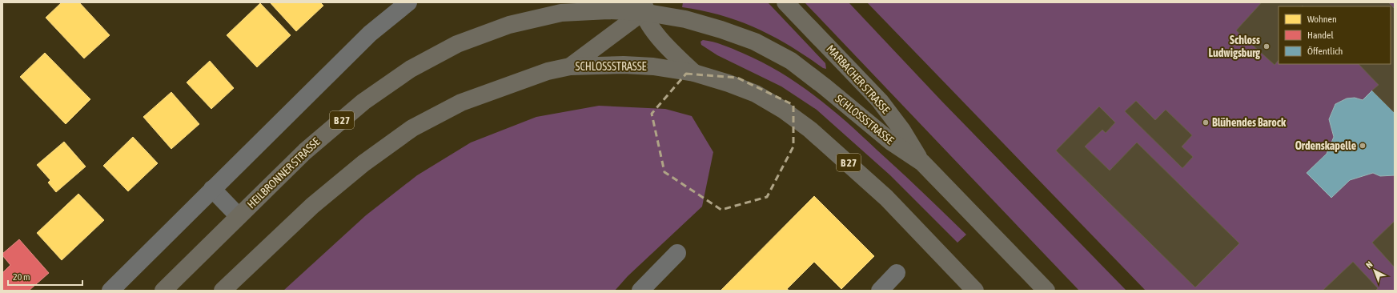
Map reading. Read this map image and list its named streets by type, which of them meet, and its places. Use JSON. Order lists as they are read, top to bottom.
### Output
{
  "streets": {
    "main road": [
      "SCHLOSSSTRASSE",
      "MARBACHER STRASSE",
      "B 27",
      "HEILBRONNER STRASSE"
    ]
  },
  "crossings": [
    ["SCHLOSSSTRASSE", "MARBACHER STRASSE"],
    ["SCHLOSSSTRASSE", "B 27"],
    ["SCHLOSSSTRASSE", "HEILBRONNER STRASSE"]
  ],
  "places": ["Schloss Ludwigsburg", "Blühendes Barock", "Ordenskapelle"],
  "legend": ["Wohnen", "Handel", "Öffentlich"],
  "scale_bar": "20 m",
  "north": "top left"
}
